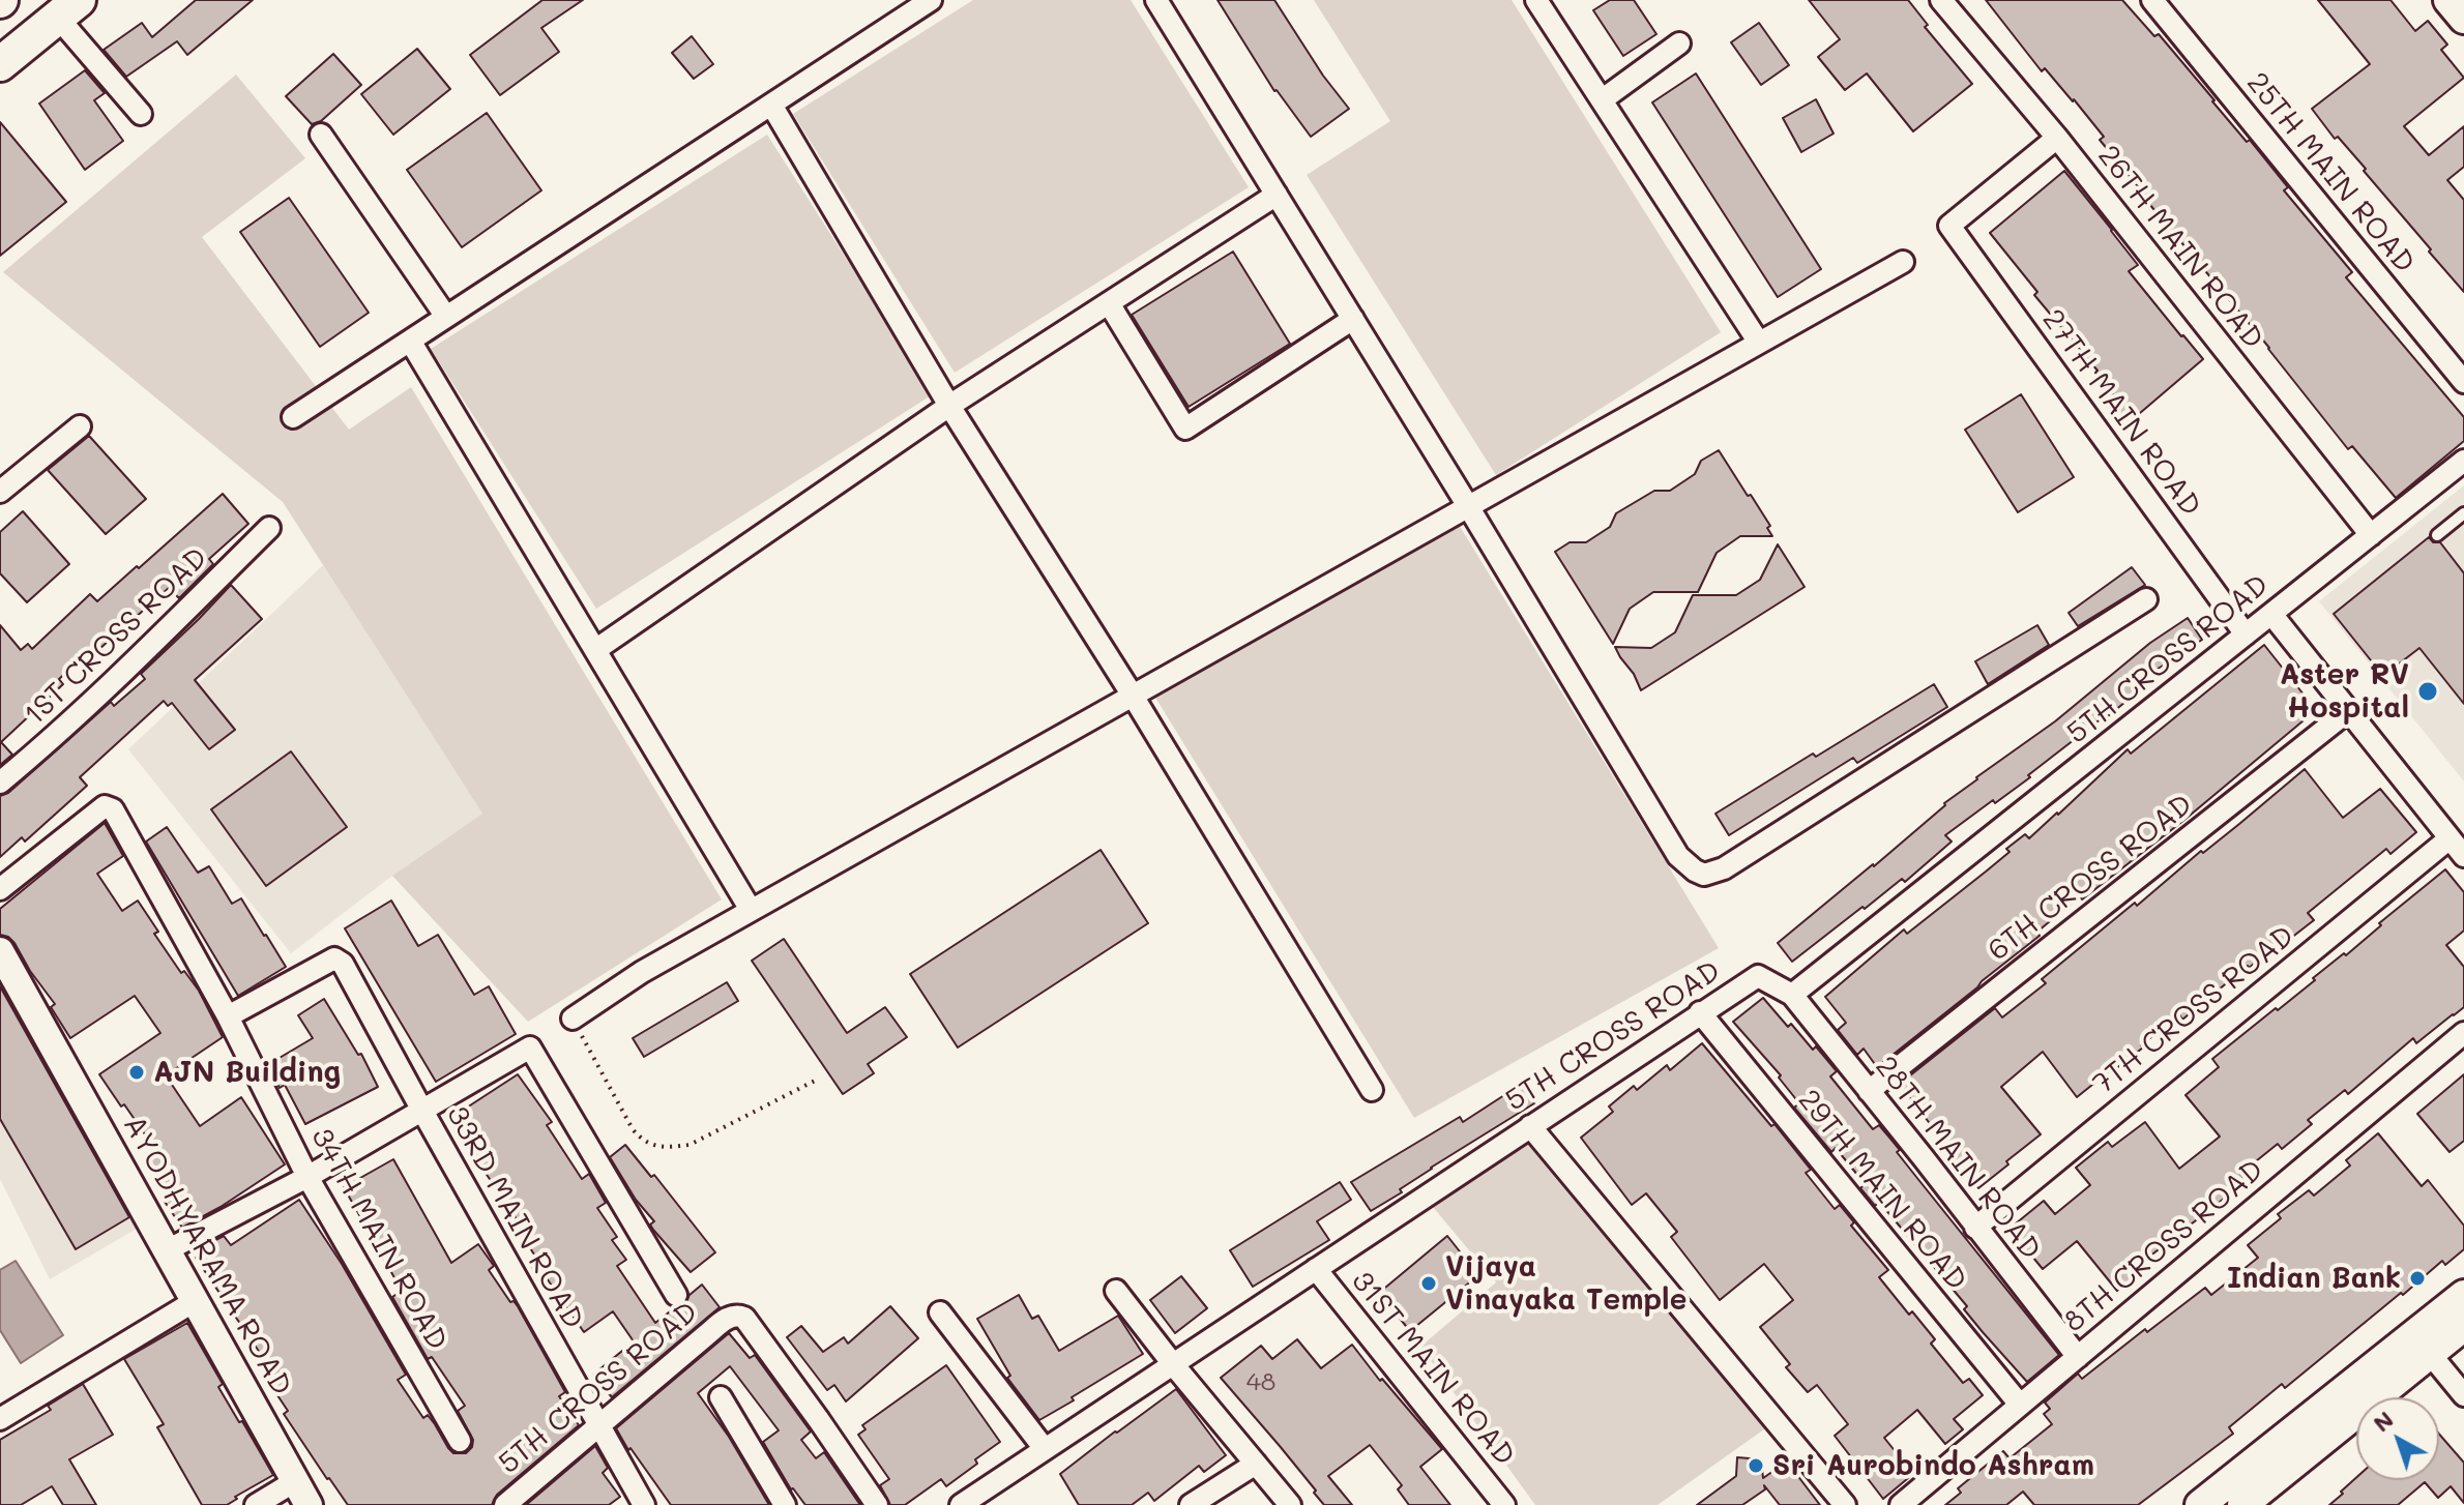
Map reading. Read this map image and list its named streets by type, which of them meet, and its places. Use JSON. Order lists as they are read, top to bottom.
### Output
{
  "streets": {
    "street": [
      "25TH MAIN ROAD",
      "26TH MAIN ROAD",
      "27TH MAIN ROAD",
      "1ST CROSS ROAD",
      "5TH CROSS ROAD",
      "6TH CROSS ROAD",
      "7TH CROSS ROAD",
      "28TH MAIN ROAD",
      "29TH MAIN ROAD",
      "33RD MAIN ROAD",
      "34TH MAIN ROAD",
      "8TH CROSS ROAD",
      "AYODHYARAMA ROAD",
      "31ST MAIN ROAD"
    ]
  },
  "crossings": [
    ["26TH MAIN ROAD", "27TH MAIN ROAD"],
    ["26TH MAIN ROAD", "5TH CROSS ROAD"],
    ["27TH MAIN ROAD", "5TH CROSS ROAD"],
    ["5TH CROSS ROAD", "28TH MAIN ROAD"],
    ["5TH CROSS ROAD", "29TH MAIN ROAD"],
    ["5TH CROSS ROAD", "33RD MAIN ROAD"],
    ["5TH CROSS ROAD", "31ST MAIN ROAD"],
    ["6TH CROSS ROAD", "28TH MAIN ROAD"],
    ["7TH CROSS ROAD", "28TH MAIN ROAD"],
    ["28TH MAIN ROAD", "8TH CROSS ROAD"],
    ["29TH MAIN ROAD", "8TH CROSS ROAD"],
    ["33RD MAIN ROAD", "34TH MAIN ROAD"]
  ],
  "places": [
    "Aster RV Hospital",
    "AJN Building",
    "Indian Bank",
    "Vijaya Vinayaka Temple",
    "Sri Aurobindo Ashram"
  ],
  "house_numbers": ["48"],
  "north": "top left"
}
